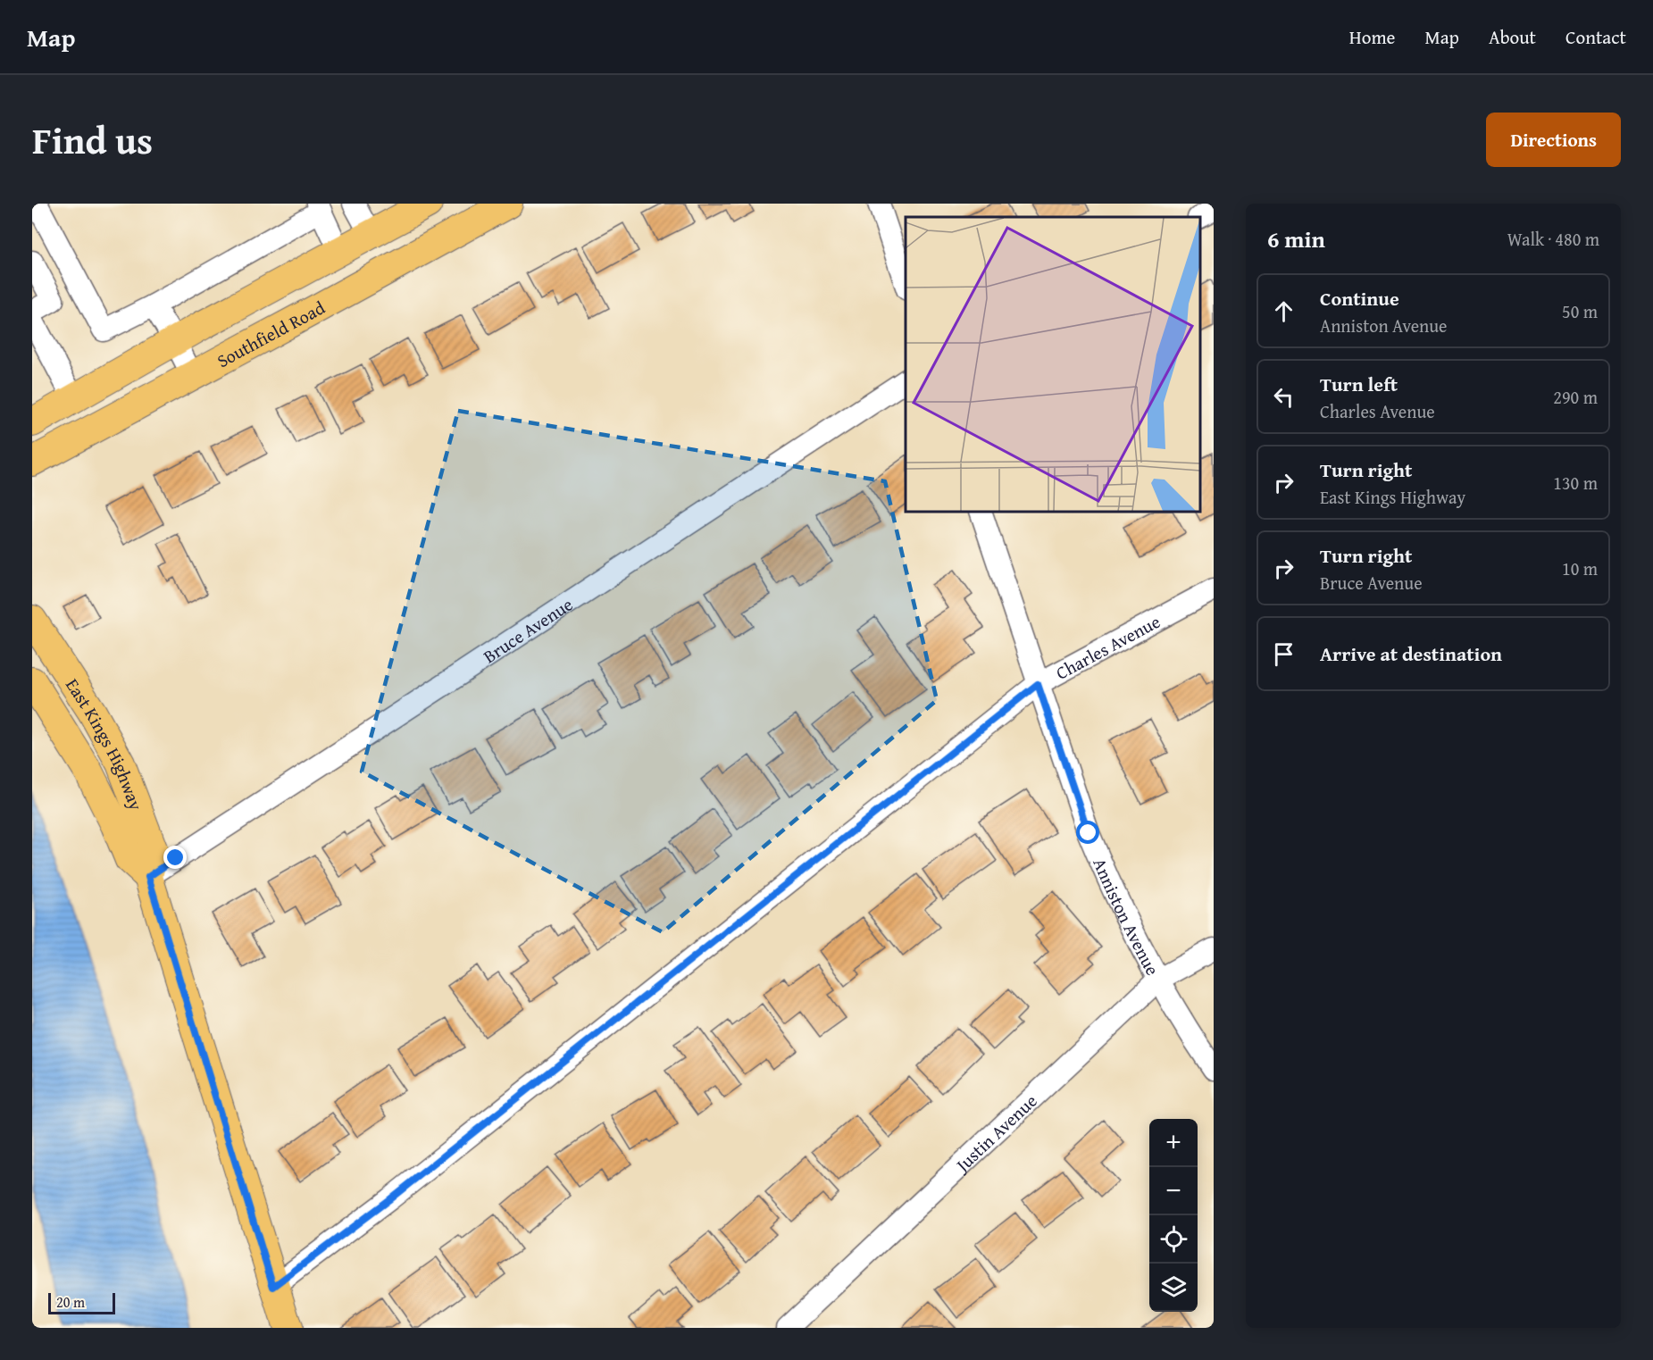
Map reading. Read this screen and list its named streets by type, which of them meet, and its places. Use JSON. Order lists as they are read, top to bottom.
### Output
{
  "streets": {
    "main road": ["Southfield Road", "East Kings Highway"],
    "street": [
      "Bruce Avenue",
      "Charles Avenue",
      "Anniston Avenue",
      "Justin Avenue"
    ]
  },
  "crossings": [
    ["Bruce Avenue", "East Kings Highway"],
    ["Charles Avenue", "East Kings Highway"],
    ["Charles Avenue", "Anniston Avenue"],
    ["Anniston Avenue", "Justin Avenue"]
  ],
  "scale_bar": "20 m",
  "page": {
    "header": "Map",
    "nav": [
      "Home",
      "Map",
      "About",
      "Contact"
    ],
    "title": "Find us",
    "buttons": "Directions",
    "heading": ["6 min", "Walk · 480 m"],
    "list": [
      ["Continue", "Anniston Avenue", "50 m"],
      ["Turn left", "Charles Avenue", "290 m"],
      ["Turn right", "East Kings Highway", "130 m"],
      ["Turn right", "Bruce Avenue", "10 m"],
      "Arrive at destination"
    ],
    "map_buttons": ["+", "−"],
    "scale": "20 m"
  }
}
